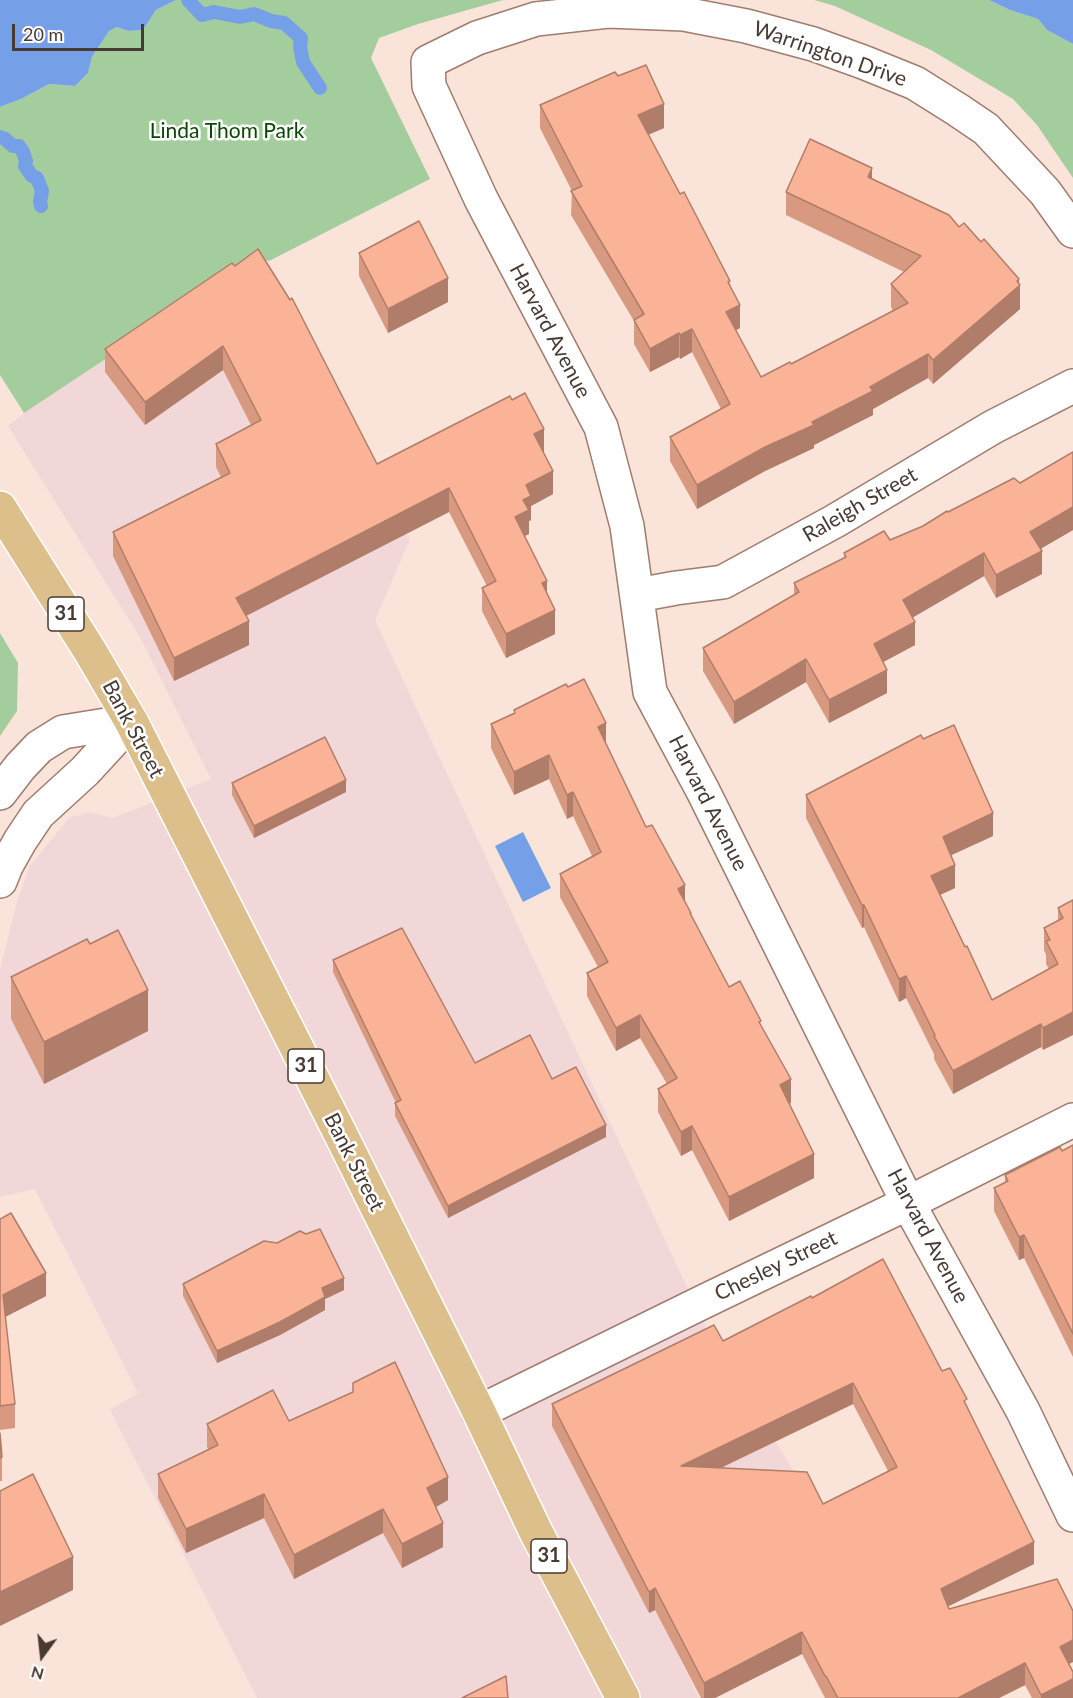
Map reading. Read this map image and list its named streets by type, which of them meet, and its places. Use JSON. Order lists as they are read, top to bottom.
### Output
{
  "streets": {
    "main road": ["31", "Bank Street"],
    "street": [
      "Warrington Drive",
      "Harvard Avenue",
      "Raleigh Street",
      "Chesley Street"
    ]
  },
  "crossings": [
    ["Warrington Drive", "Harvard Avenue"],
    ["Harvard Avenue", "Raleigh Street"],
    ["Harvard Avenue", "Chesley Street"],
    ["Bank Street", "Chesley Street"]
  ],
  "parks": ["Linda Thom Park"],
  "scale_bar": "20 m",
  "north": "bottom"
}
